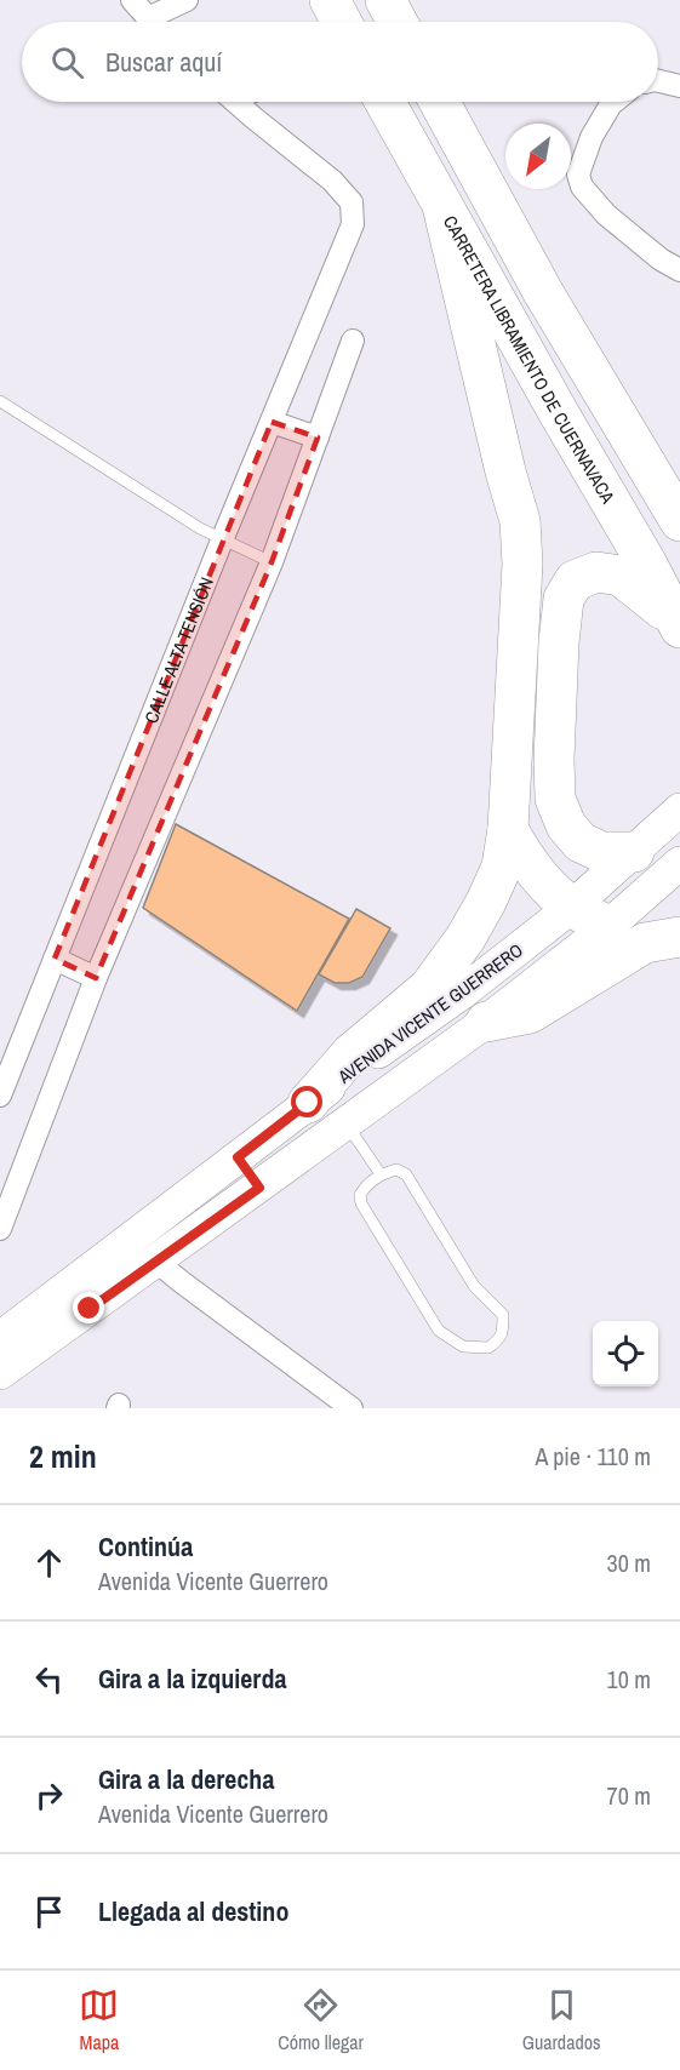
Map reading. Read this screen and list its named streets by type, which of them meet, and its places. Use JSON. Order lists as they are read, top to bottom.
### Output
{
  "streets": {
    "highway": ["CARRETERA LIBRAMIENTO DE CUERNAVACA"],
    "main road": ["AVENIDA VICENTE GUERRERO"],
    "street": ["CALLE ALTA TENSIÓN"]
  },
  "north": "bottom left",
  "page": {
    "search": "Buscar aquí",
    "heading": ["2 min", "A pie · 110 m"],
    "list": [
      ["Continúa", "Avenida Vicente Guerrero", "30 m"],
      ["Gira a la izquierda", "10 m"],
      ["Gira a la derecha", "Avenida Vicente Guerrero", "70 m"],
      "Llegada al destino"
    ],
    "nav": ["Mapa", "Cómo llegar", "Guardados"]
  }
}
